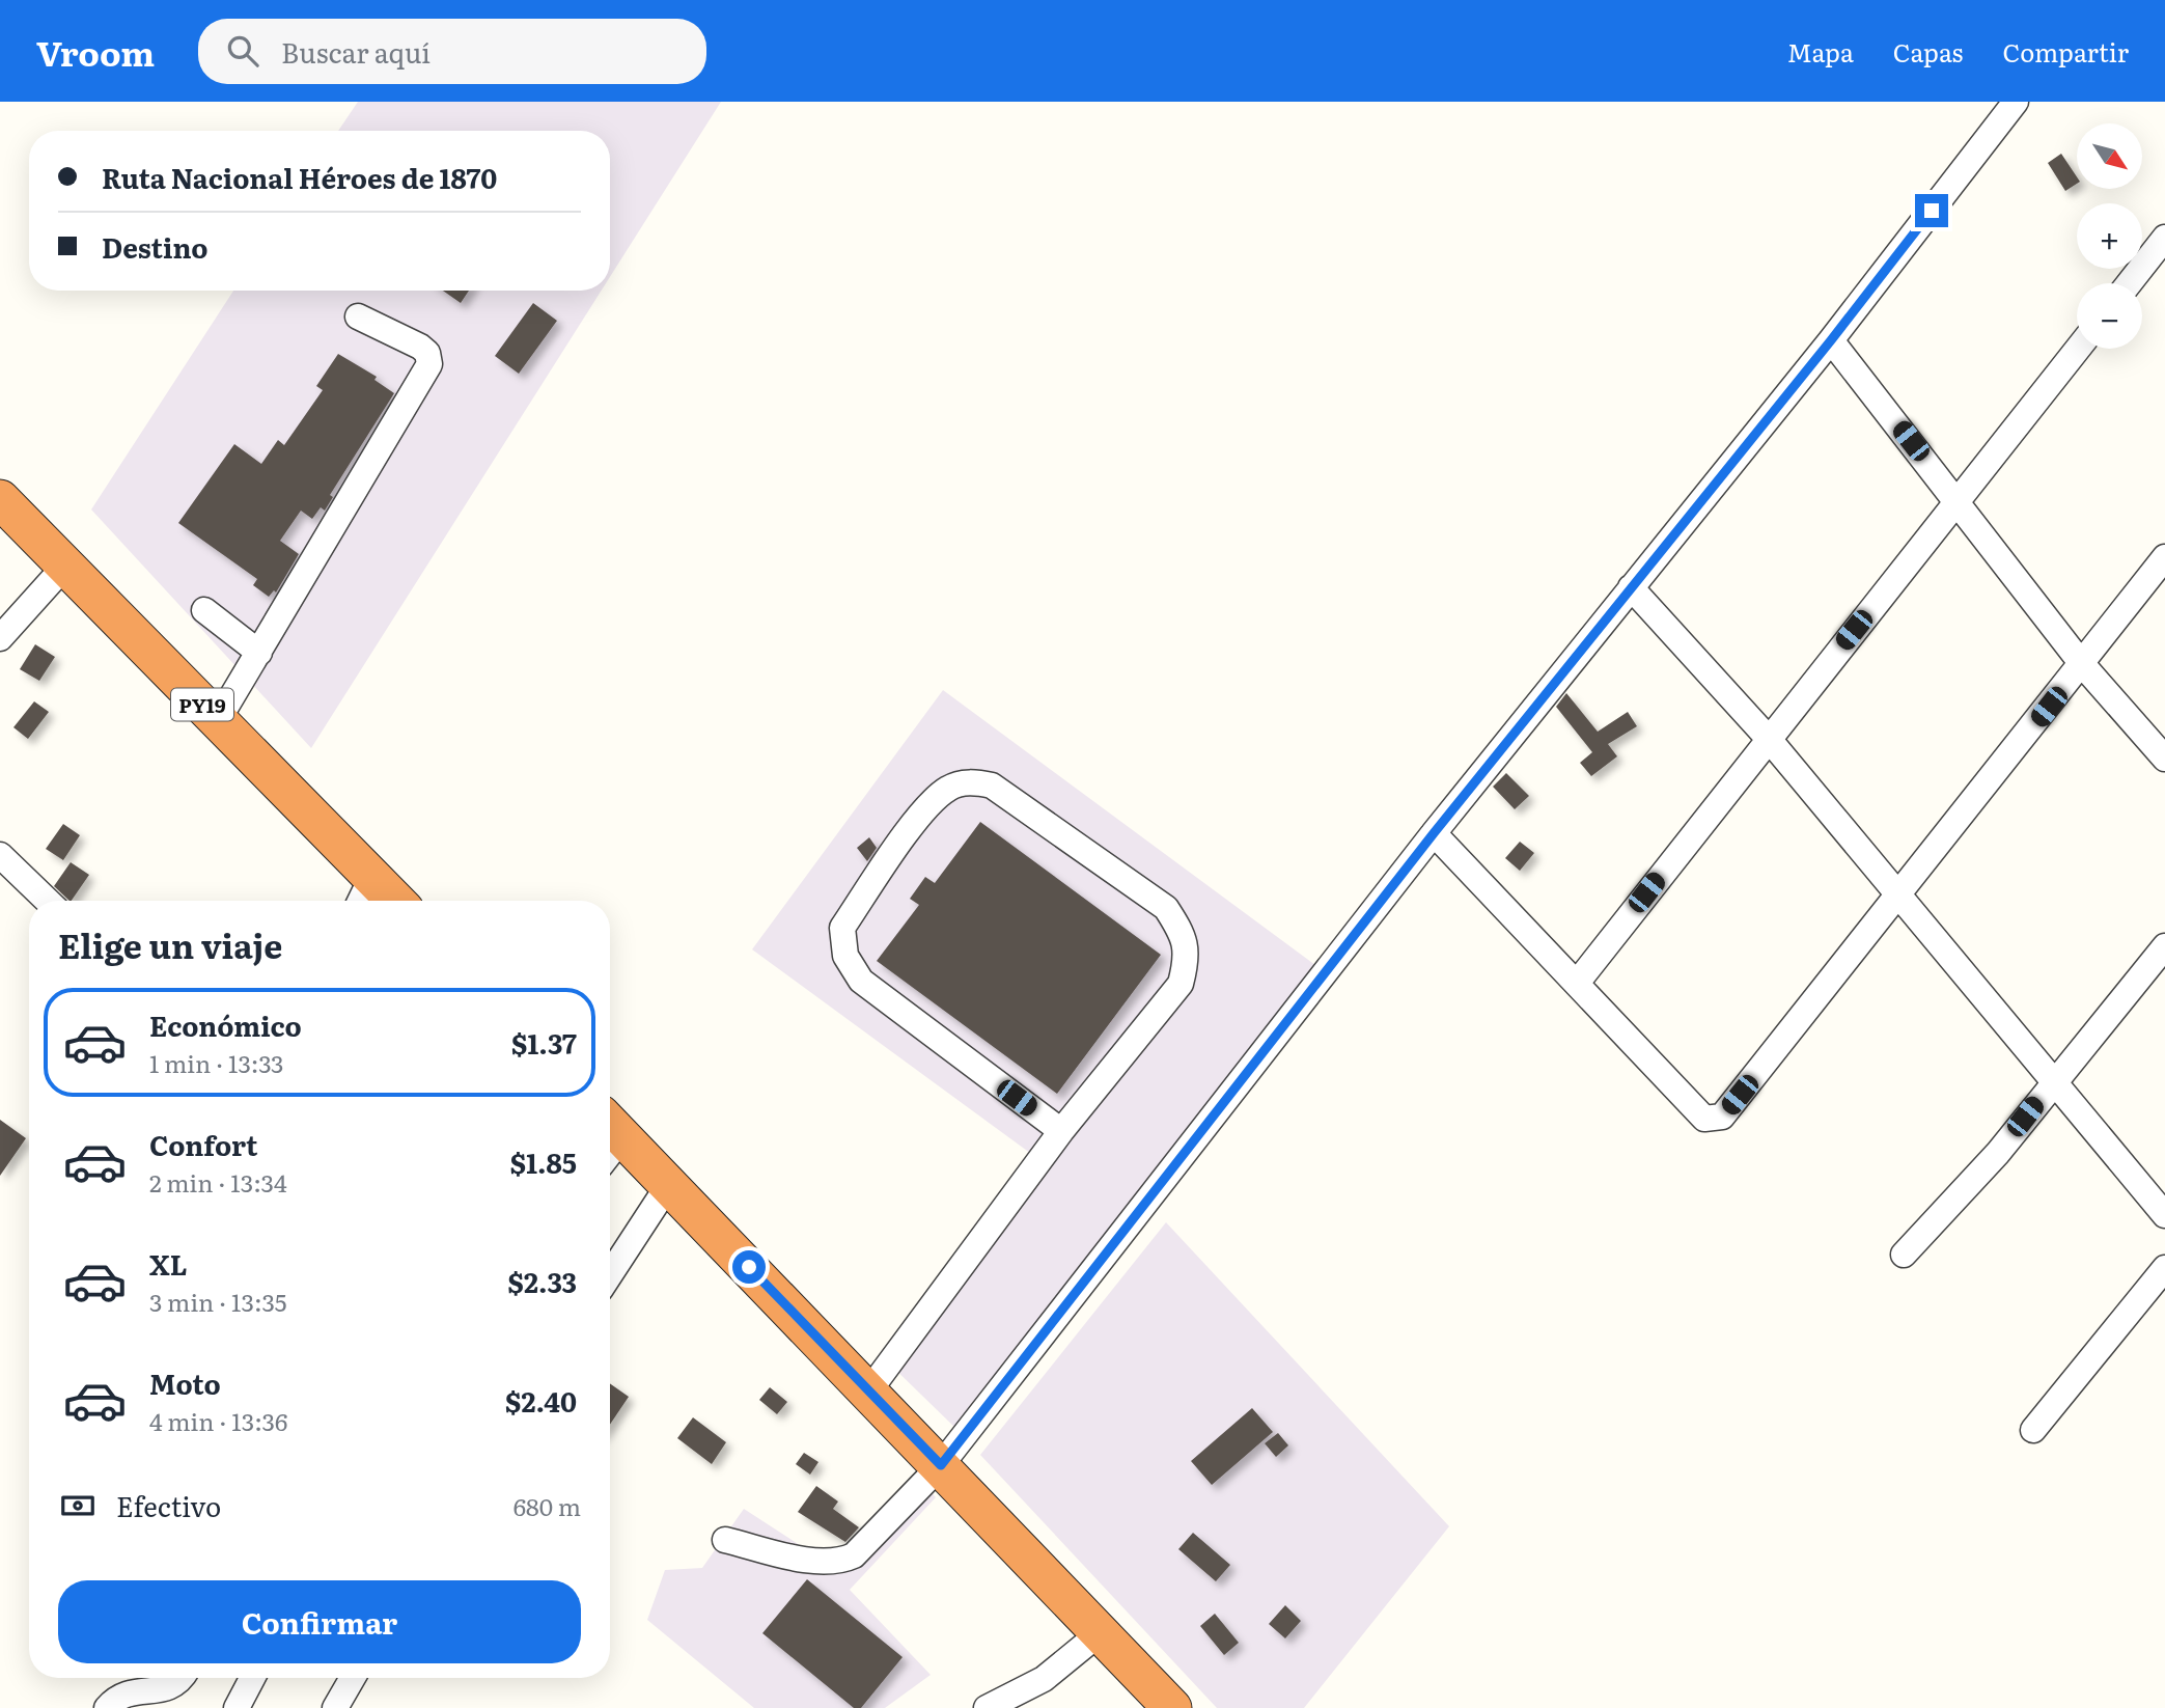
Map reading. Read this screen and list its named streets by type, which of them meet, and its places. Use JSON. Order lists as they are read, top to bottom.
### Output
{
  "streets": {
    "highway": ["PY19"]
  },
  "north": "bottom right",
  "page": {
    "header": "Vroom",
    "search": "Buscar aquí",
    "nav": ["Mapa", "Capas", "Compartir"],
    "map_buttons": ["+", "−"],
    "banner": ["Ruta Nacional Héroes de 1870", "Destino"],
    "heading": "Elige un viaje",
    "list": [
      {
        "name": "Económico",
        "note": "1 min · 13:33",
        "value": "$1.37"
      },
      {
        "name": "Confort",
        "note": "2 min · 13:34",
        "value": "$1.85"
      },
      {
        "name": "XL",
        "note": "3 min · 13:35",
        "value": "$2.33"
      },
      {
        "name": "Moto",
        "note": "4 min · 13:36",
        "value": "$2.40"
      }
    ],
    "pay": ["Efectivo", "680 m"],
    "buttons": "Confirmar"
  }
}
